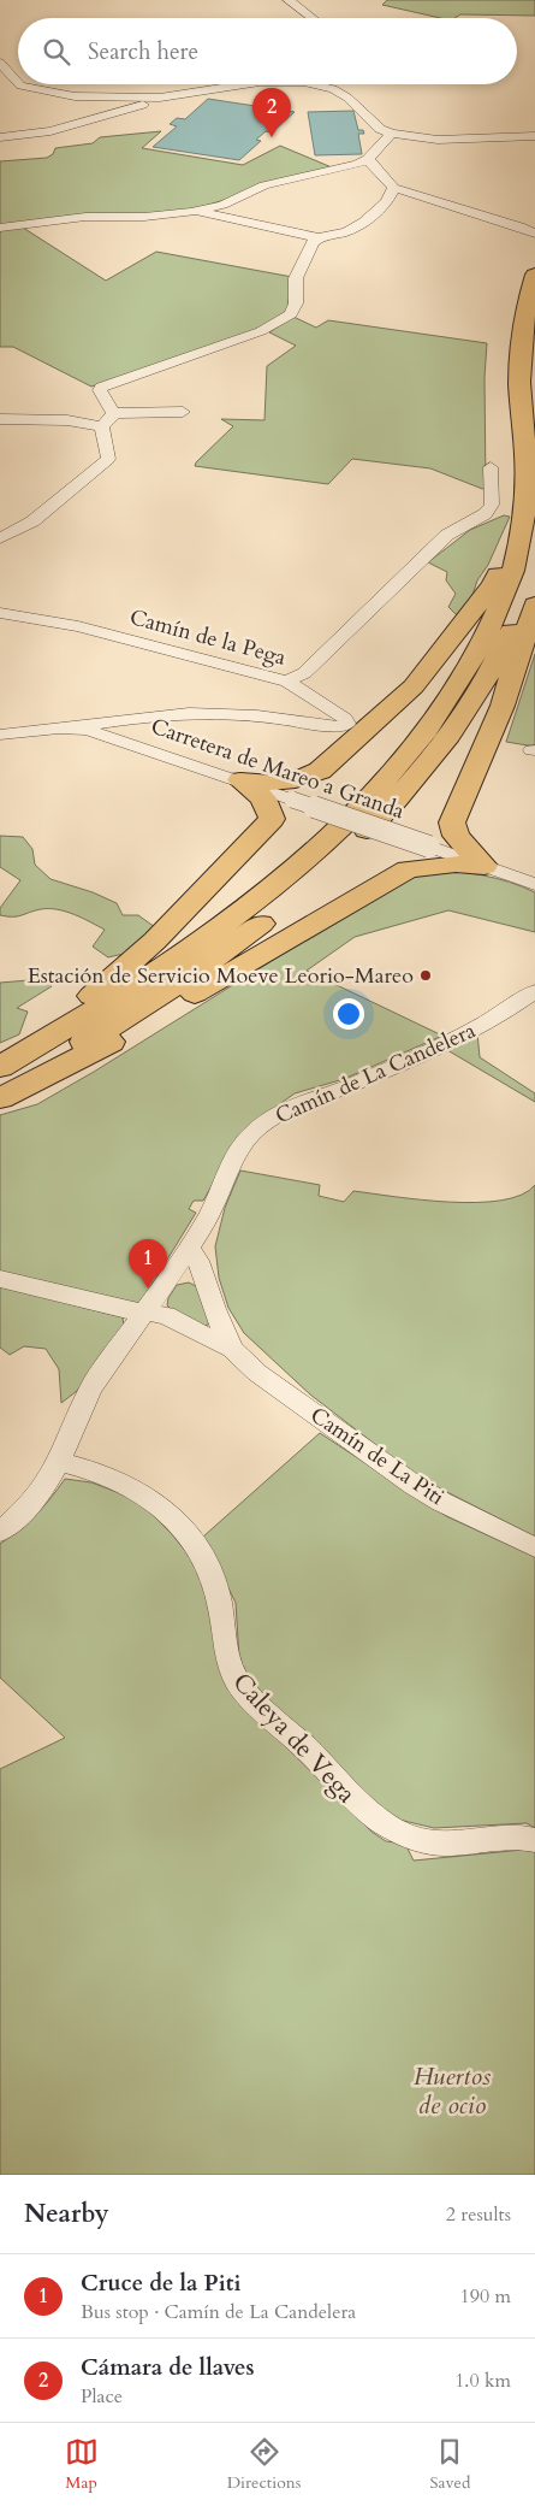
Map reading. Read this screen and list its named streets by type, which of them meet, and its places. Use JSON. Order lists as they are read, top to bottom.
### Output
{
  "streets": {
    "street": [
      "Camín de la Pega",
      "Carretera de Mareo a Granda",
      "Camín de La Candelera",
      "Camín de La Piti",
      "Caleya de Vega"
    ]
  },
  "crossings": [
    ["Camín de la Pega", "Carretera de Mareo a Granda"],
    ["Camín de La Candelera", "Camín de La Piti"],
    ["Camín de La Candelera", "Caleya de Vega"]
  ],
  "parks": ["Huertos de ocio"],
  "places": ["Estación de Servicio Moeve Leorio-Mareo"],
  "page": {
    "search": "Search here",
    "pins": ["2", "1"],
    "heading": ["Nearby", "2 results"],
    "list": [
      {
        "mark": "1",
        "name": "Cruce de la Piti",
        "note": "Bus stop · Camín de La Candelera",
        "value": "190 m"
      },
      {
        "mark": "2",
        "name": "Cámara de llaves",
        "note": "Place",
        "value": "1.0 km"
      }
    ],
    "nav": ["Map", "Directions", "Saved"]
  }
}
